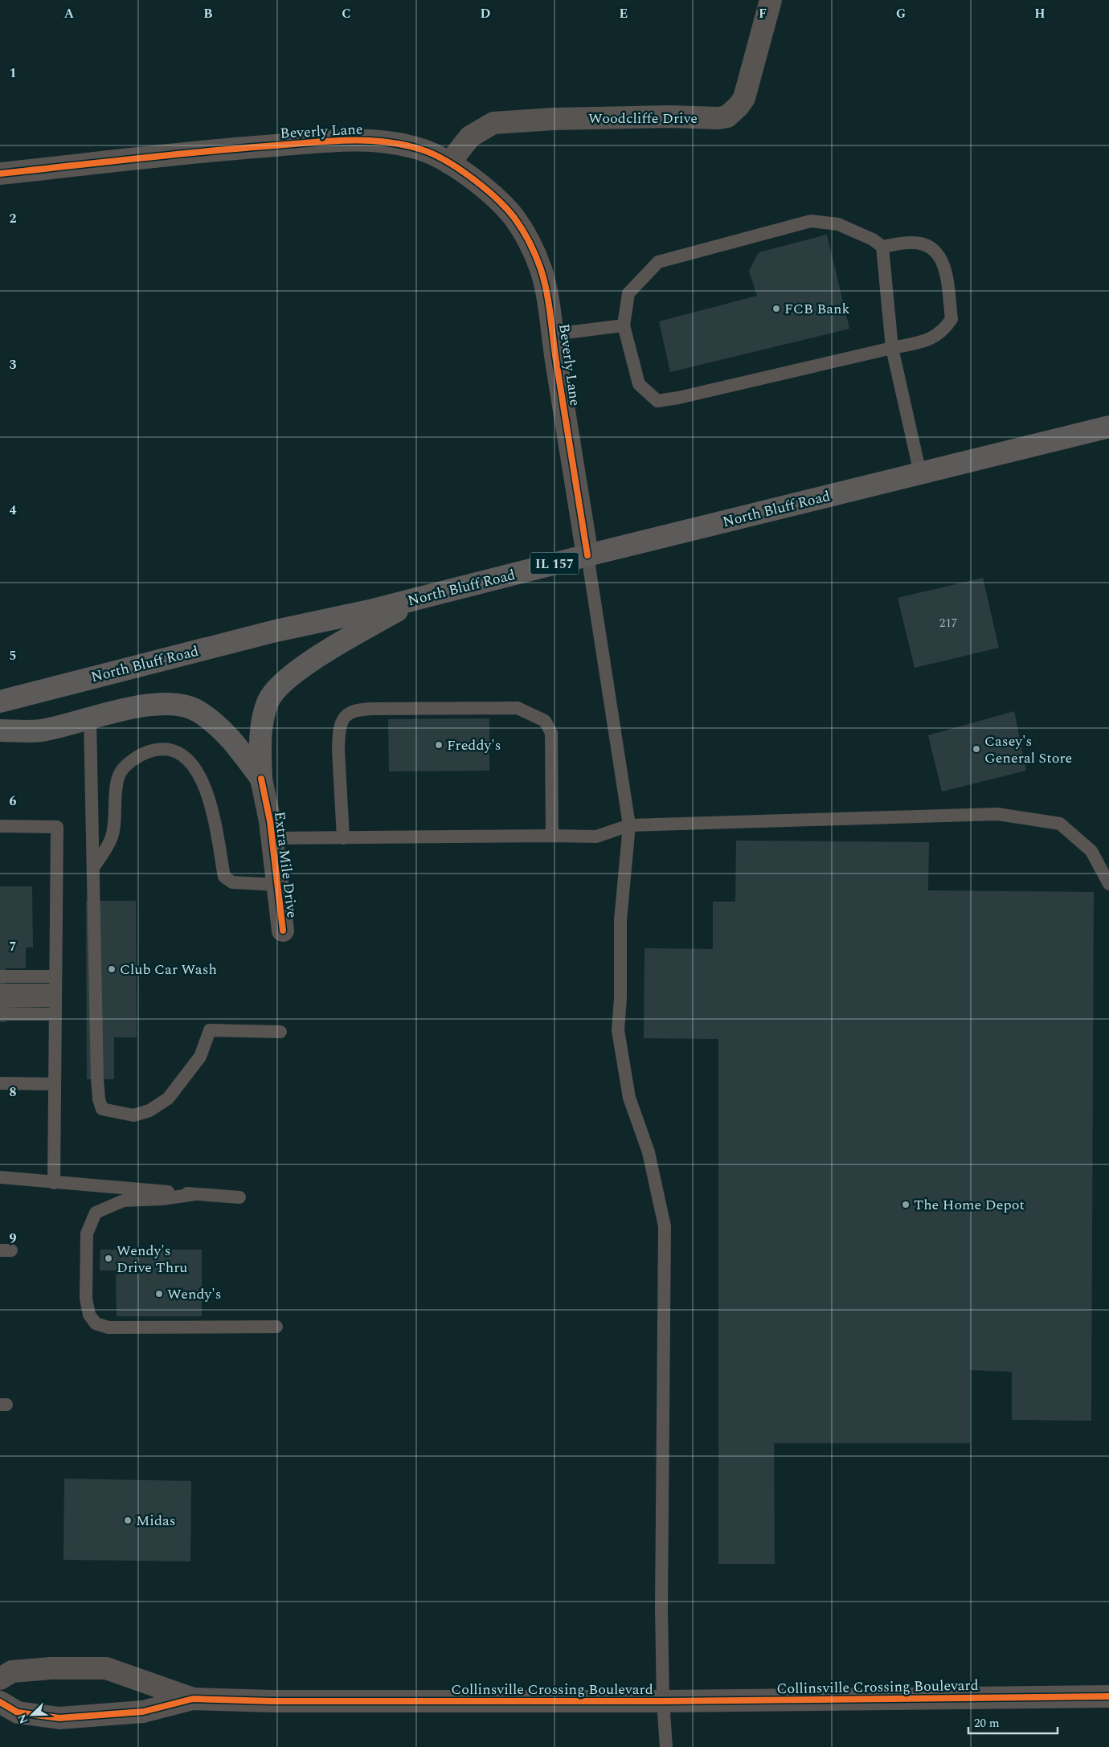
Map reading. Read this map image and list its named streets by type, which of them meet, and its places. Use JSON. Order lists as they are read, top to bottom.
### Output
{
  "streets": {
    "main road": ["North Bluff Road", "IL 157"],
    "street": [
      "Woodcliffe Drive",
      "Beverly Lane",
      "Extra Mile Drive",
      "Collinsville Crossing Boulevard"
    ]
  },
  "crossings": [
    ["Woodcliffe Drive", "Beverly Lane"],
    ["Beverly Lane", "North Bluff Road"]
  ],
  "places": [
    "FCB Bank",
    "Freddy's",
    "Casey's General Store",
    "Club Car Wash",
    "The Home Depot",
    "Wendy's Drive Thru",
    "Wendy's",
    "Midas"
  ],
  "house_numbers": ["217"],
  "scale_bar": "20 m",
  "north": "bottom left",
  "grid": {
    "columns": [
      "A",
      "B",
      "C",
      "D",
      "E",
      "F",
      "G",
      "H"
    ],
    "rows": [
      "1",
      "2",
      "3",
      "4",
      "5",
      "6",
      "7",
      "8",
      "9"
    ]
  }
}
